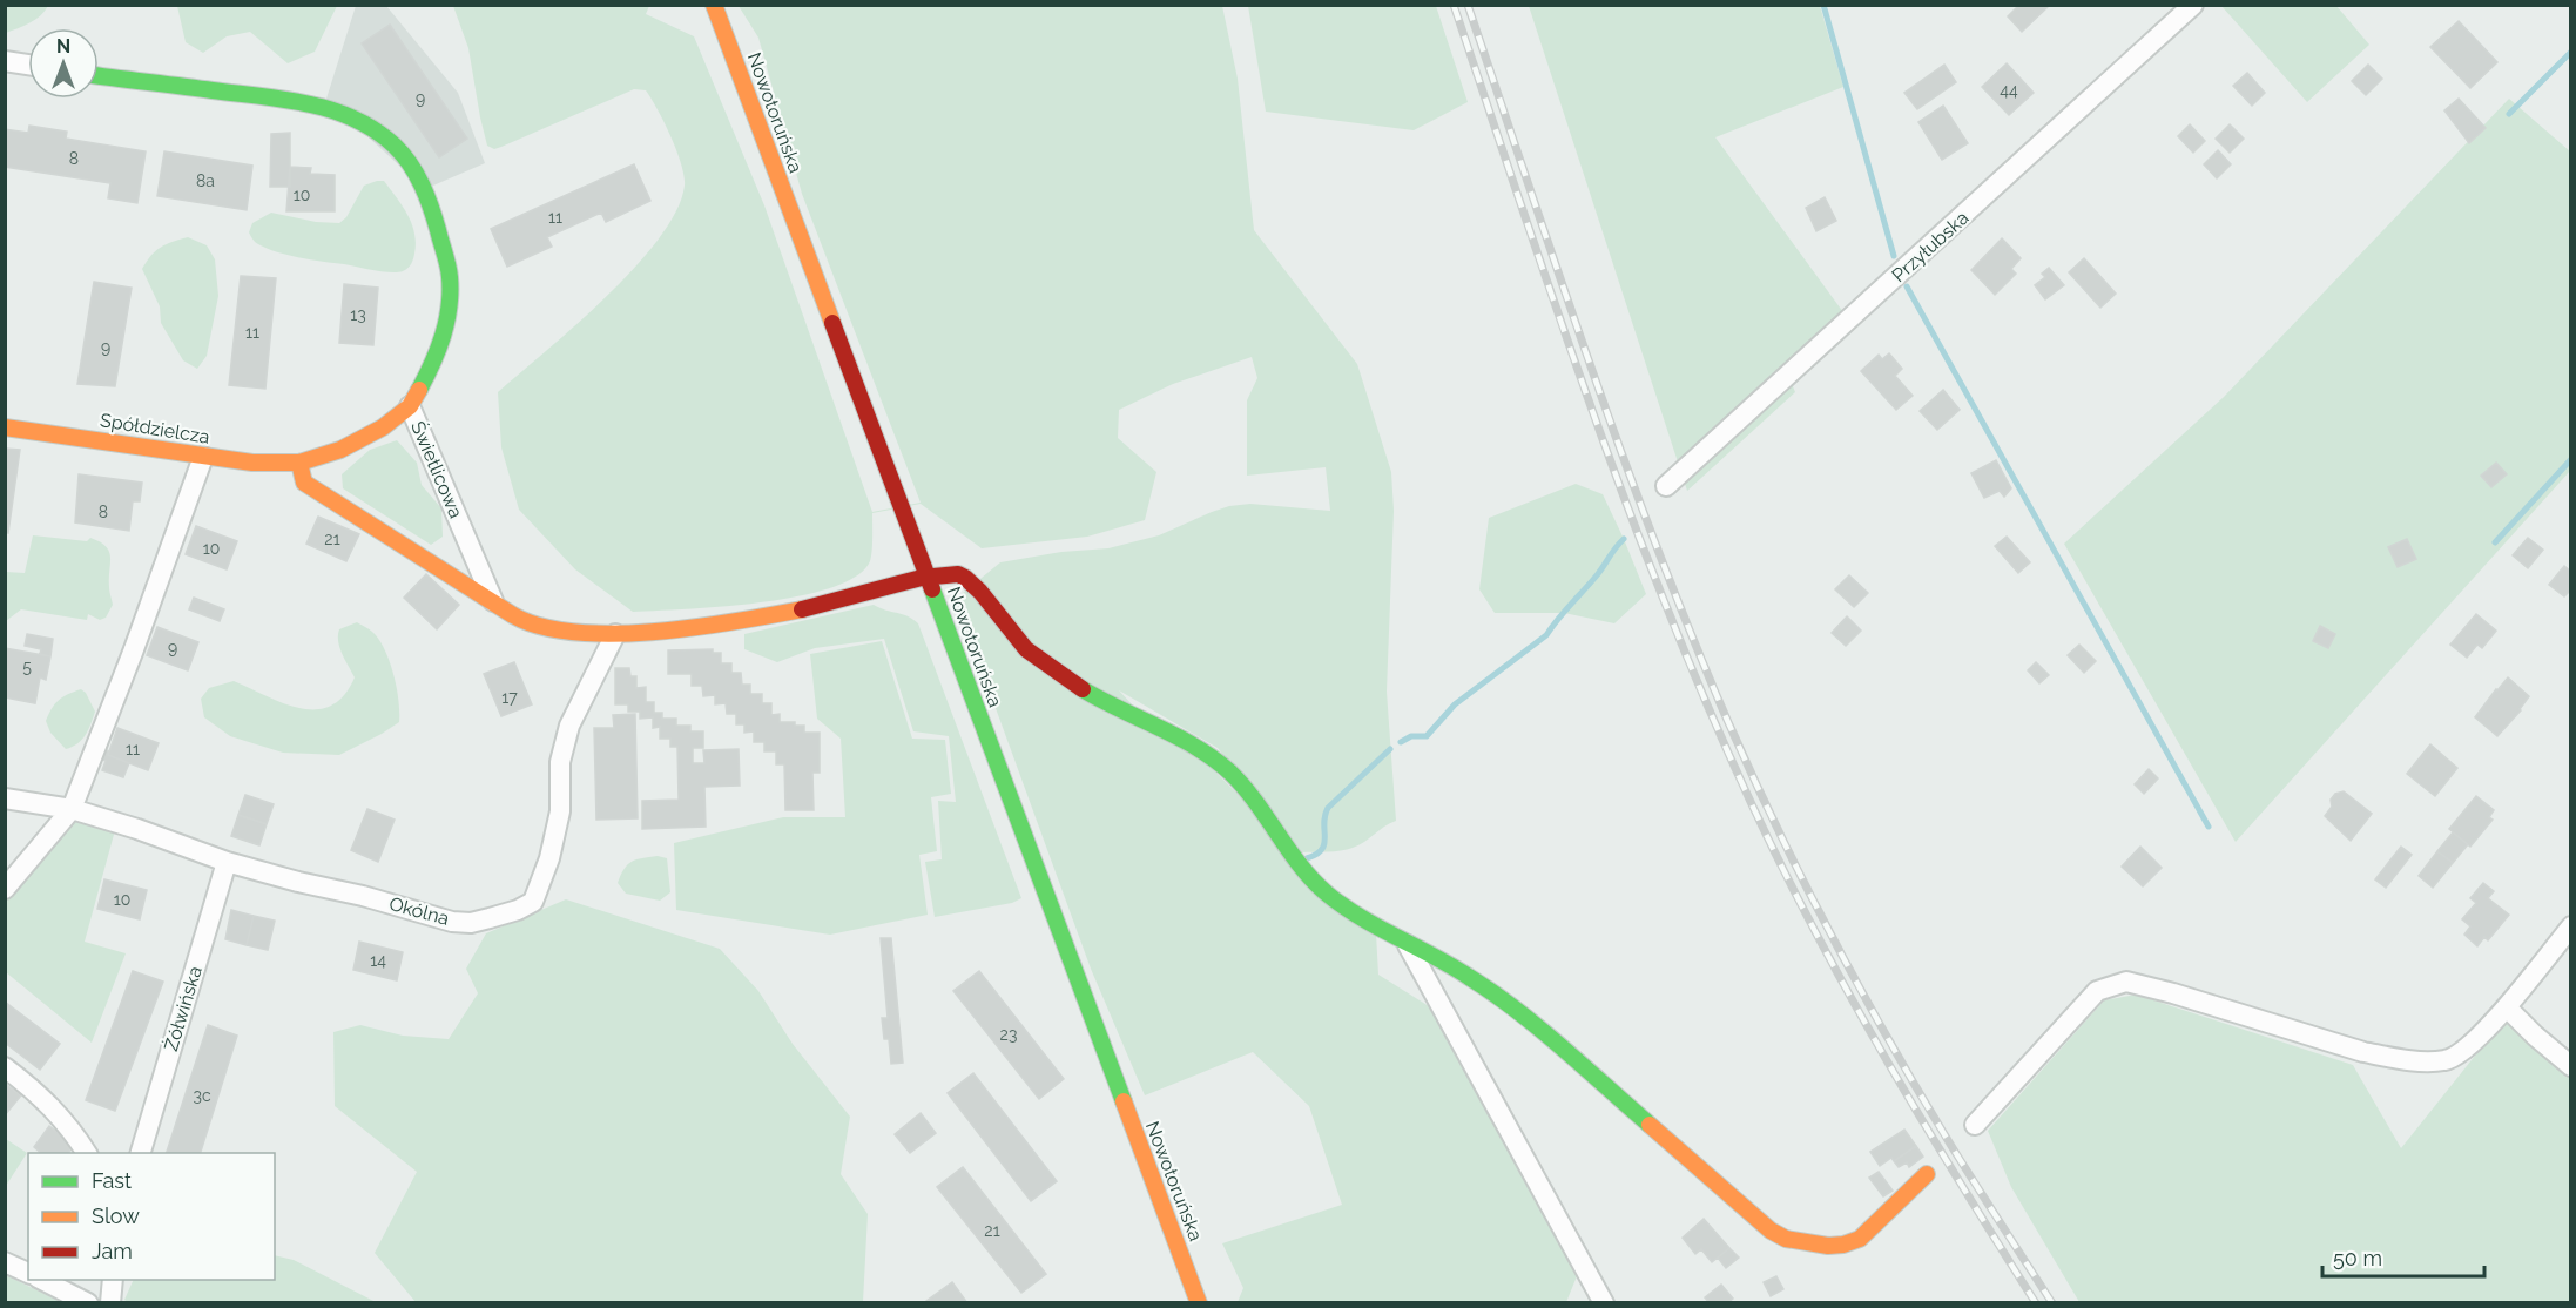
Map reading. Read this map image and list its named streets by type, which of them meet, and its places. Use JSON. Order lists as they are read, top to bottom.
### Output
{
  "streets": {
    "street": [
      "Nowotoruńska",
      "Przyłubska",
      "Spółdzielcza",
      "Świetlicowa",
      "Okólna",
      "Żółwińska"
    ]
  },
  "crossings": [
    ["Spółdzielcza", "Świetlicowa"],
    ["Okólna", "Żółwińska"]
  ],
  "house_numbers": [
    "44",
    "9",
    "8",
    "8a",
    "10",
    "11",
    "13",
    "11",
    "9",
    "8",
    "21",
    "10",
    "9",
    "5",
    "17",
    "11",
    "10",
    "14",
    "23",
    "3c",
    "21"
  ],
  "legend": ["Fast", "Slow", "Jam"],
  "scale_bar": "50 m",
  "north": "top"
}
